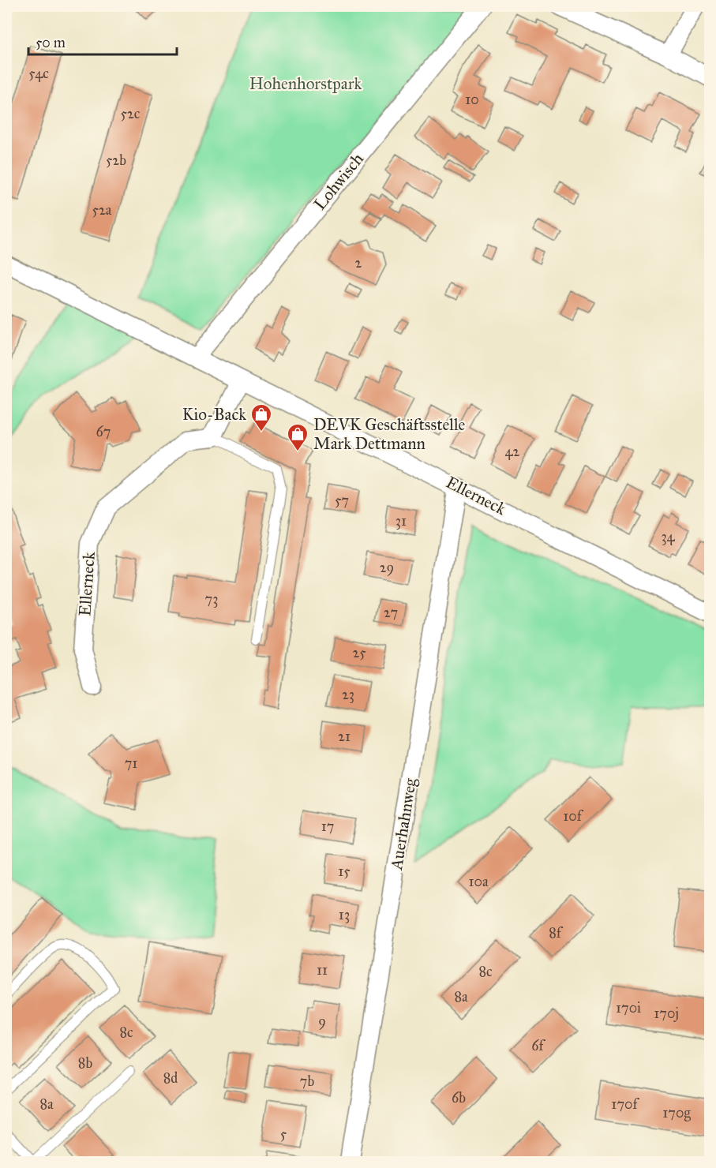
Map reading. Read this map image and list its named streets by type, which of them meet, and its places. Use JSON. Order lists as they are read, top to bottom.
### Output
{
  "streets": {
    "street": ["Lohwisch", "Ellerneck", "Auerhahnweg"]
  },
  "crossings": [
    ["Lohwisch", "Ellerneck"],
    ["Ellerneck", "Auerhahnweg"]
  ],
  "parks": ["Hohenhorstpark"],
  "places": {
    "shop": ["Kio-Back", "DEVK Geschäftsstelle Mark Dettmann"]
  },
  "house_numbers": [
    "54c",
    "10",
    "52c",
    "52b",
    "52a",
    "2",
    "67",
    "42",
    "57",
    "31",
    "34",
    "29",
    "73",
    "27",
    "25",
    "23",
    "21",
    "71",
    "10f",
    "17",
    "15",
    "10a",
    "13",
    "8f",
    "11",
    "8c",
    "8a",
    "170i",
    "170j",
    "9",
    "8c",
    "6f",
    "8b",
    "8d",
    "7b",
    "6b",
    "8a",
    "170f",
    "170g",
    "5"
  ],
  "scale_bar": "50 m"
}
